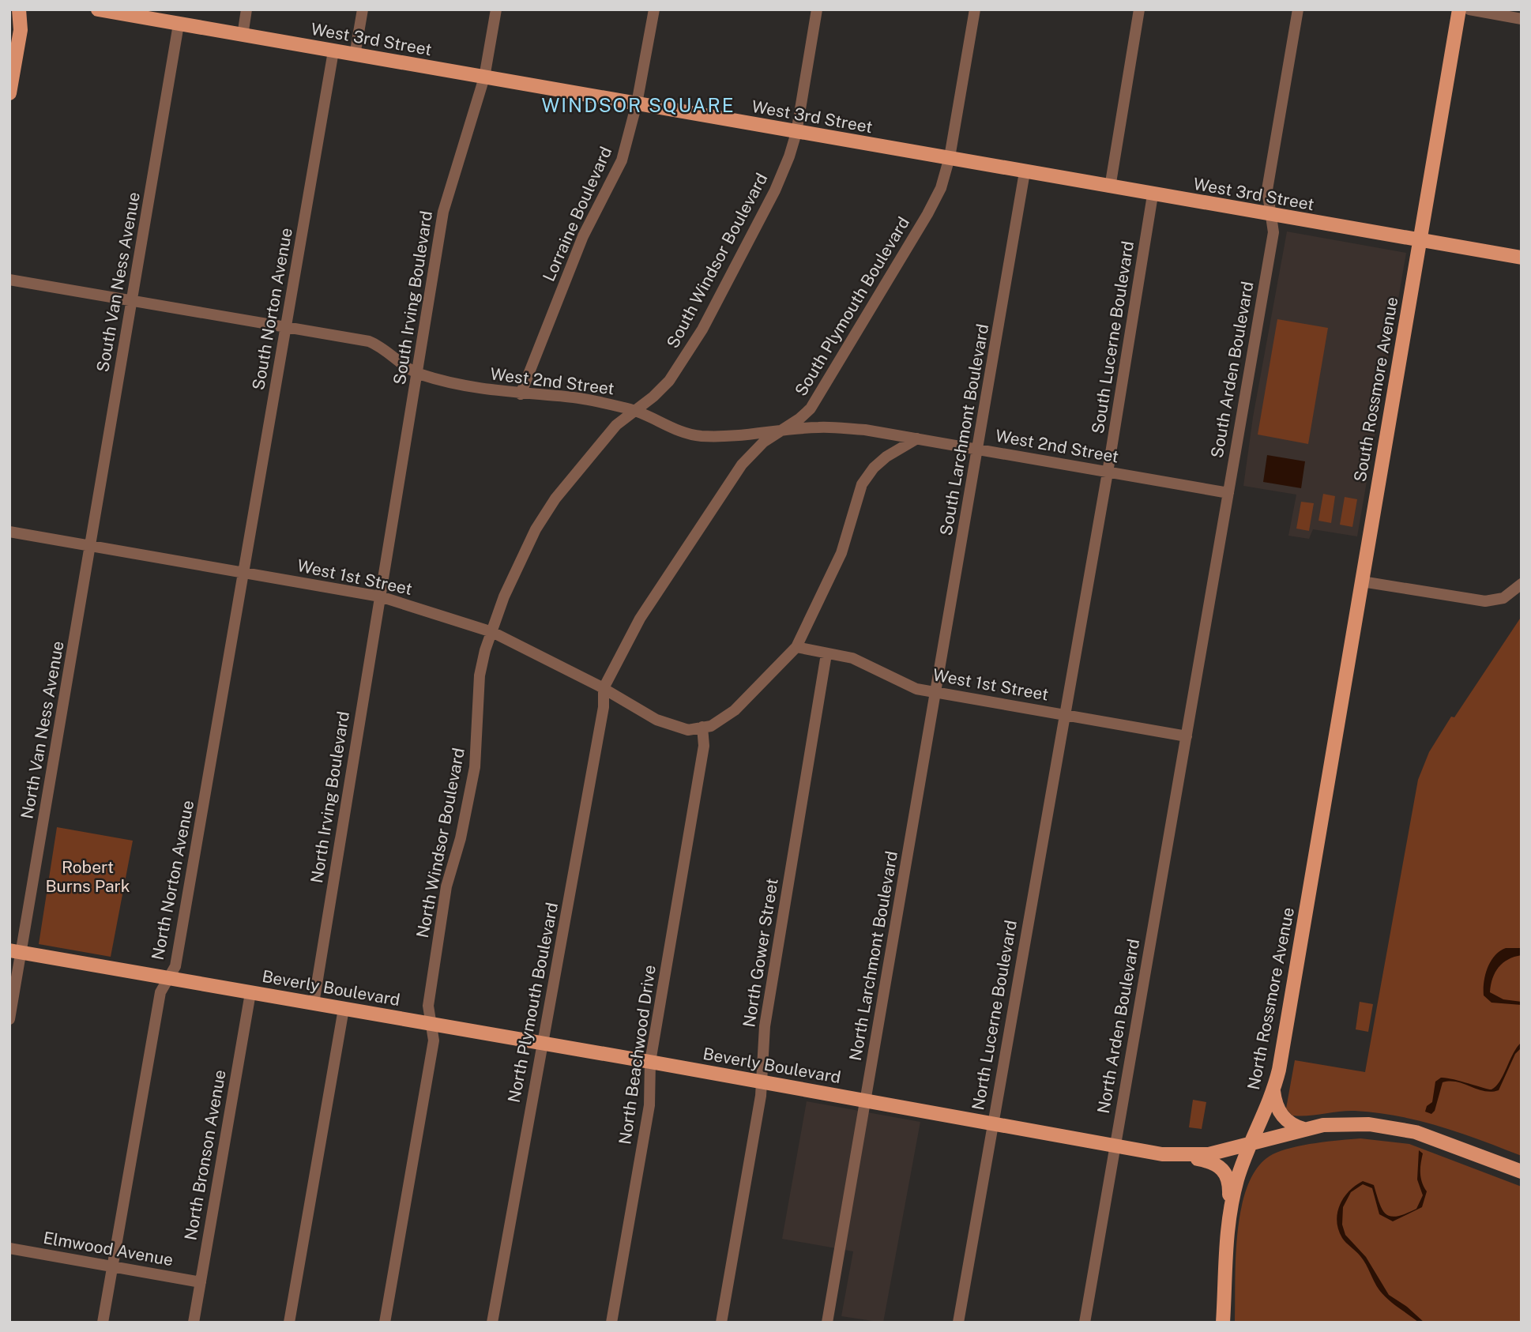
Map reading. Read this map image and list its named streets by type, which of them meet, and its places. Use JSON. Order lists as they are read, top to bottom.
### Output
{
  "streets": {
    "main road": [
      "West 3rd Street",
      "South Rossmore Avenue",
      "Beverly Boulevard",
      "North Rossmore Avenue"
    ],
    "street": [
      "Lorraine Boulevard",
      "South Windsor Boulevard",
      "South Van Ness Avenue",
      "South Irving Boulevard",
      "South Plymouth Boulevard",
      "South Norton Avenue",
      "South Lucerne Boulevard",
      "South Arden Boulevard",
      "West 2nd Street",
      "South Larchmont Boulevard",
      "West 1st Street",
      "North Van Ness Avenue",
      "North Irving Boulevard",
      "North Windsor Boulevard",
      "North Norton Avenue",
      "North Gower Street",
      "North Larchmont Boulevard",
      "North Plymouth Boulevard",
      "North Lucerne Boulevard",
      "North Arden Boulevard",
      "North Beachwood Drive",
      "North Bronson Avenue",
      "Elmwood Avenue"
    ]
  },
  "crossings": [
    ["West 3rd Street", "Lorraine Boulevard"],
    ["West 3rd Street", "South Windsor Boulevard"],
    ["West 3rd Street", "South Van Ness Avenue"],
    ["West 3rd Street", "South Irving Boulevard"],
    ["West 3rd Street", "South Plymouth Boulevard"],
    ["West 3rd Street", "South Norton Avenue"],
    ["West 3rd Street", "South Lucerne Boulevard"],
    ["West 3rd Street", "South Arden Boulevard"],
    ["West 3rd Street", "South Rossmore Avenue"],
    ["West 3rd Street", "South Larchmont Boulevard"],
    ["Lorraine Boulevard", "West 2nd Street"],
    ["South Windsor Boulevard", "West 2nd Street"],
    ["South Windsor Boulevard", "West 1st Street"],
    ["South Windsor Boulevard", "North Windsor Boulevard"],
    ["South Van Ness Avenue", "West 2nd Street"],
    ["South Van Ness Avenue", "West 1st Street"],
    ["South Van Ness Avenue", "North Van Ness Avenue"],
    ["South Irving Boulevard", "West 2nd Street"],
    ["South Irving Boulevard", "West 1st Street"],
    ["South Irving Boulevard", "North Irving Boulevard"],
    ["South Plymouth Boulevard", "West 2nd Street"],
    ["South Plymouth Boulevard", "West 1st Street"],
    ["South Plymouth Boulevard", "North Plymouth Boulevard"],
    ["South Norton Avenue", "West 2nd Street"],
    ["South Norton Avenue", "West 1st Street"],
    ["South Norton Avenue", "North Norton Avenue"],
    ["South Lucerne Boulevard", "West 2nd Street"],
    ["South Lucerne Boulevard", "West 1st Street"],
    ["South Lucerne Boulevard", "North Lucerne Boulevard"],
    ["South Arden Boulevard", "West 2nd Street"],
    ["South Arden Boulevard", "West 1st Street"],
    ["South Arden Boulevard", "North Arden Boulevard"],
    ["West 2nd Street", "South Larchmont Boulevard"],
    ["South Rossmore Avenue", "North Rossmore Avenue"],
    ["South Larchmont Boulevard", "West 1st Street"],
    ["South Larchmont Boulevard", "North Larchmont Boulevard"],
    ["West 1st Street", "North Van Ness Avenue"],
    ["West 1st Street", "North Irving Boulevard"],
    ["West 1st Street", "North Windsor Boulevard"],
    ["West 1st Street", "North Norton Avenue"],
    ["West 1st Street", "North Gower Street"],
    ["West 1st Street", "North Larchmont Boulevard"],
    ["West 1st Street", "North Plymouth Boulevard"],
    ["West 1st Street", "North Lucerne Boulevard"],
    ["West 1st Street", "North Arden Boulevard"],
    ["West 1st Street", "North Beachwood Drive"],
    ["North Van Ness Avenue", "Beverly Boulevard"],
    ["North Irving Boulevard", "Beverly Boulevard"],
    ["North Windsor Boulevard", "Beverly Boulevard"],
    ["North Norton Avenue", "Beverly Boulevard"],
    ["North Norton Avenue", "Elmwood Avenue"],
    ["North Gower Street", "Beverly Boulevard"],
    ["North Larchmont Boulevard", "Beverly Boulevard"],
    ["Beverly Boulevard", "North Rossmore Avenue"],
    ["Beverly Boulevard", "North Plymouth Boulevard"],
    ["Beverly Boulevard", "North Lucerne Boulevard"],
    ["Beverly Boulevard", "North Arden Boulevard"],
    ["Beverly Boulevard", "North Beachwood Drive"],
    ["Beverly Boulevard", "North Bronson Avenue"],
    ["North Bronson Avenue", "Elmwood Avenue"]
  ],
  "districts": ["WINDSOR SQUARE"],
  "parks": ["Robert Burns Park"]
}
